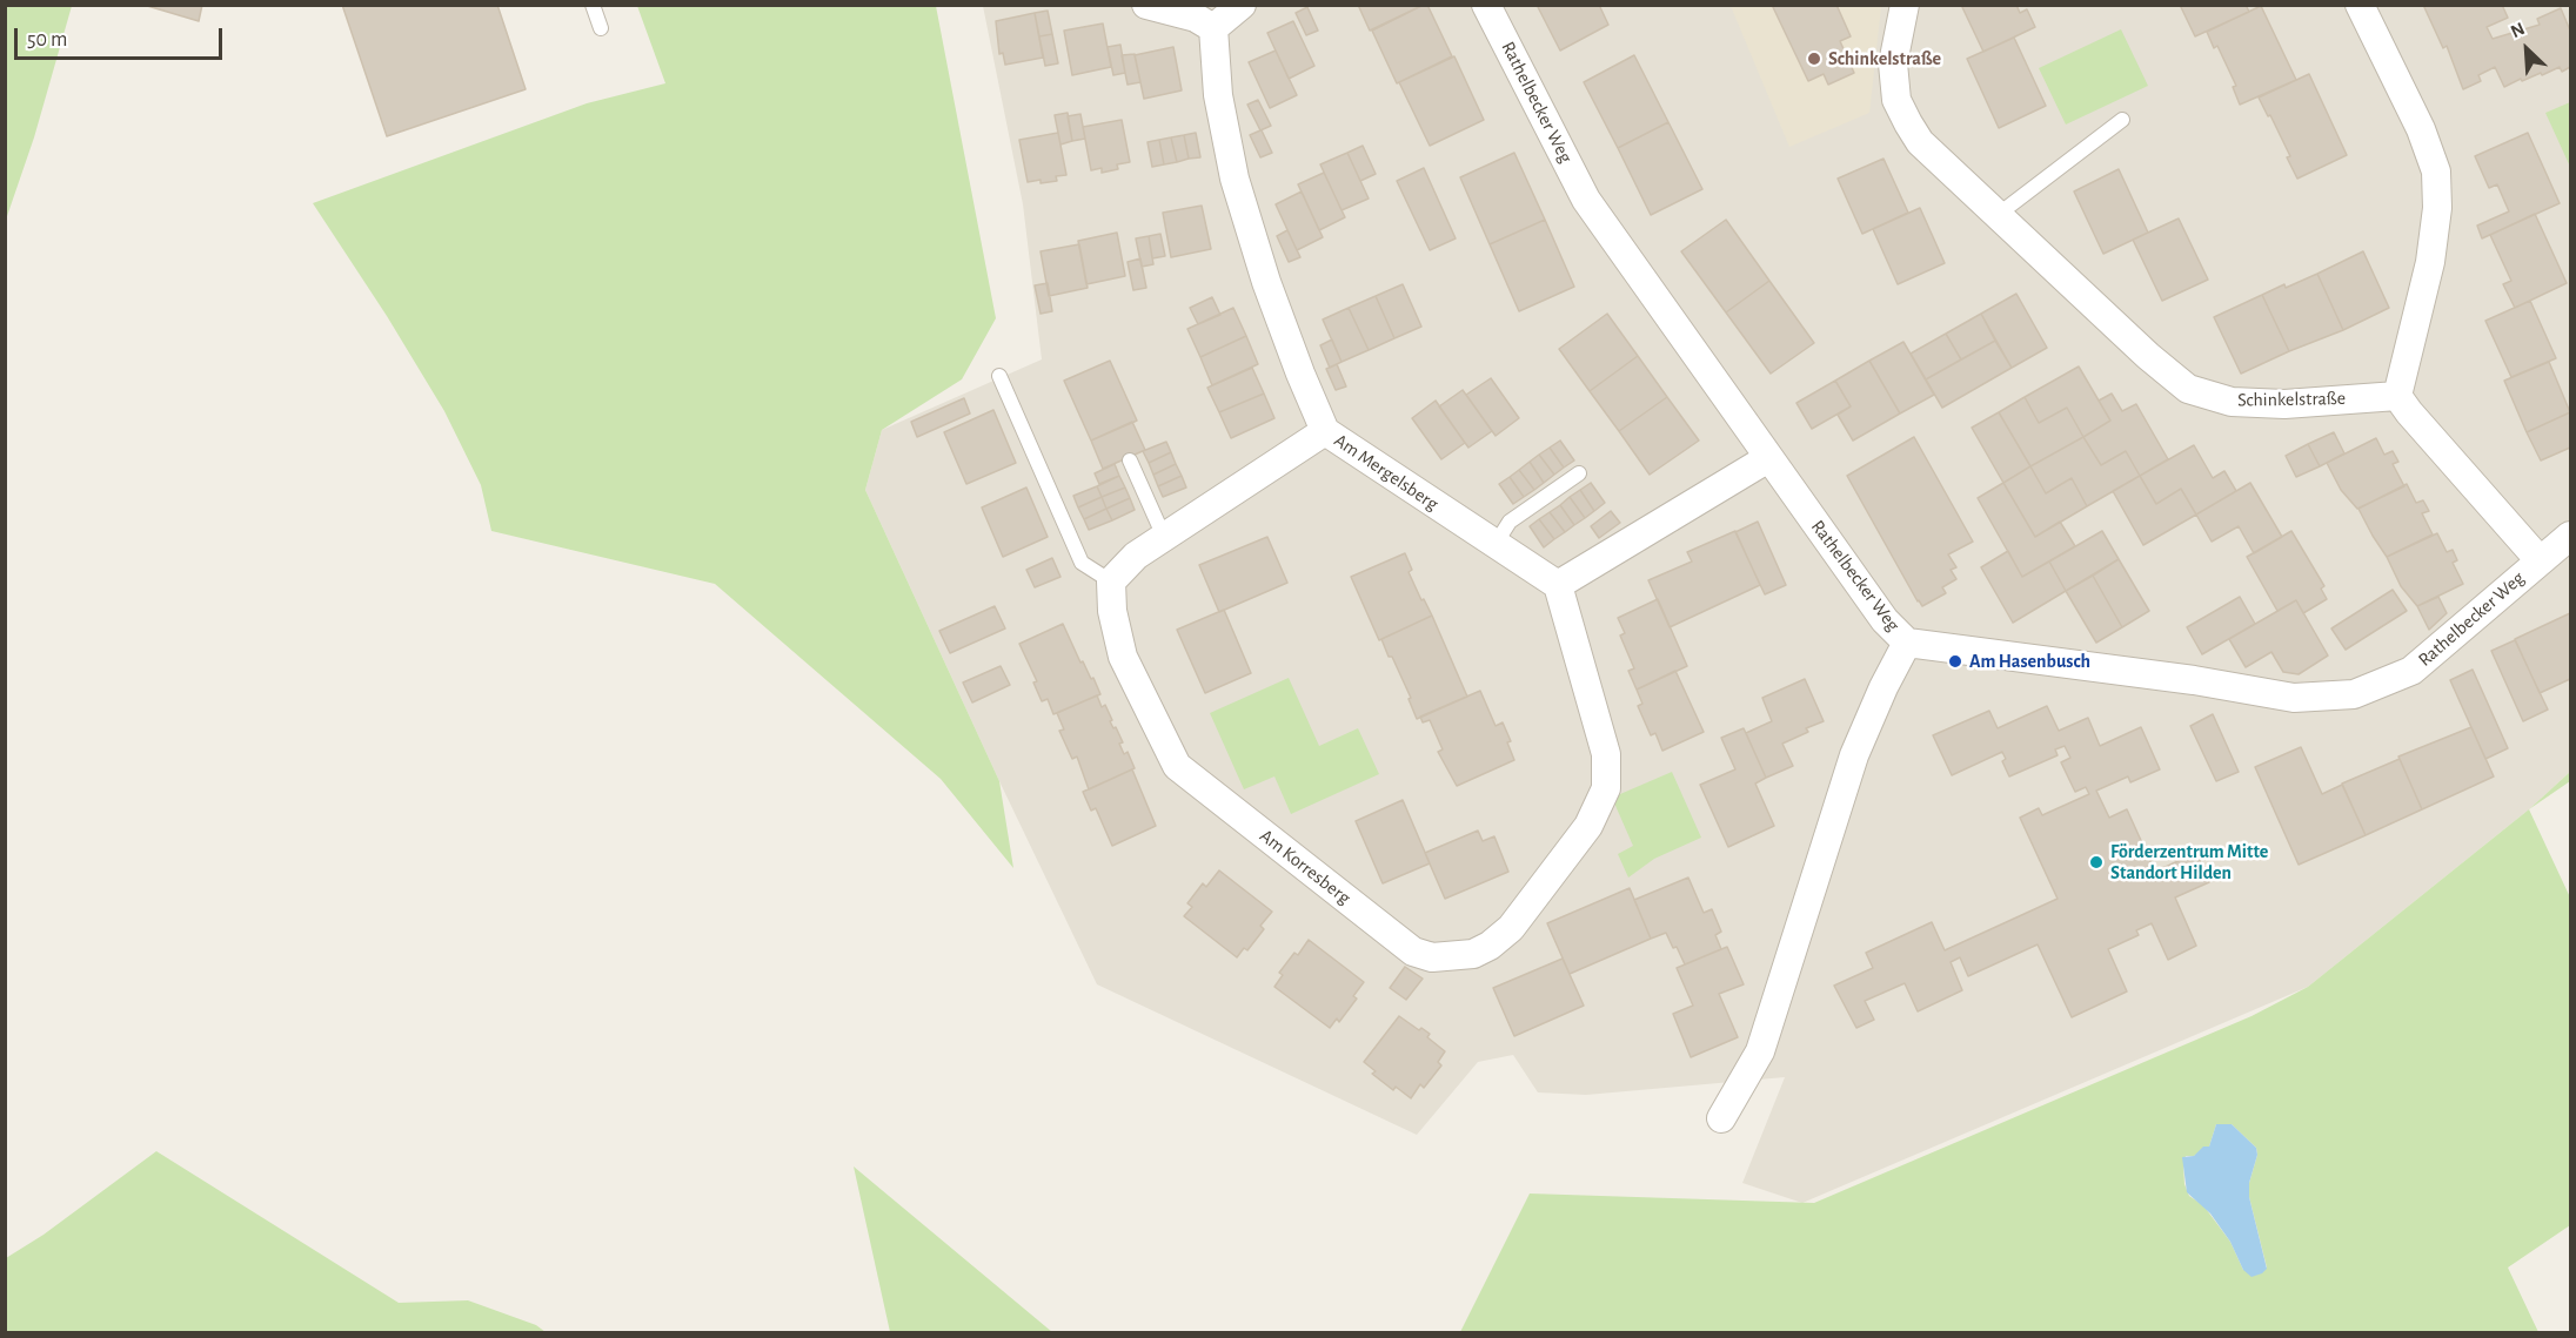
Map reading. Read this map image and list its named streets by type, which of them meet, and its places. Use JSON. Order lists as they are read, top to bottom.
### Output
{
  "streets": {
    "street": [
      "Rathelbecker Weg",
      "Schinkelstraße",
      "Am Mergelsberg",
      "Am Korresberg"
    ]
  },
  "crossings": [
    ["Am Mergelsberg", "Am Korresberg"]
  ],
  "places": ["Schinkelstraße", "Am Hasenbusch", "Förderzentrum Mitte Standort Hilden"],
  "scale_bar": "50 m",
  "north": "top left"
}
